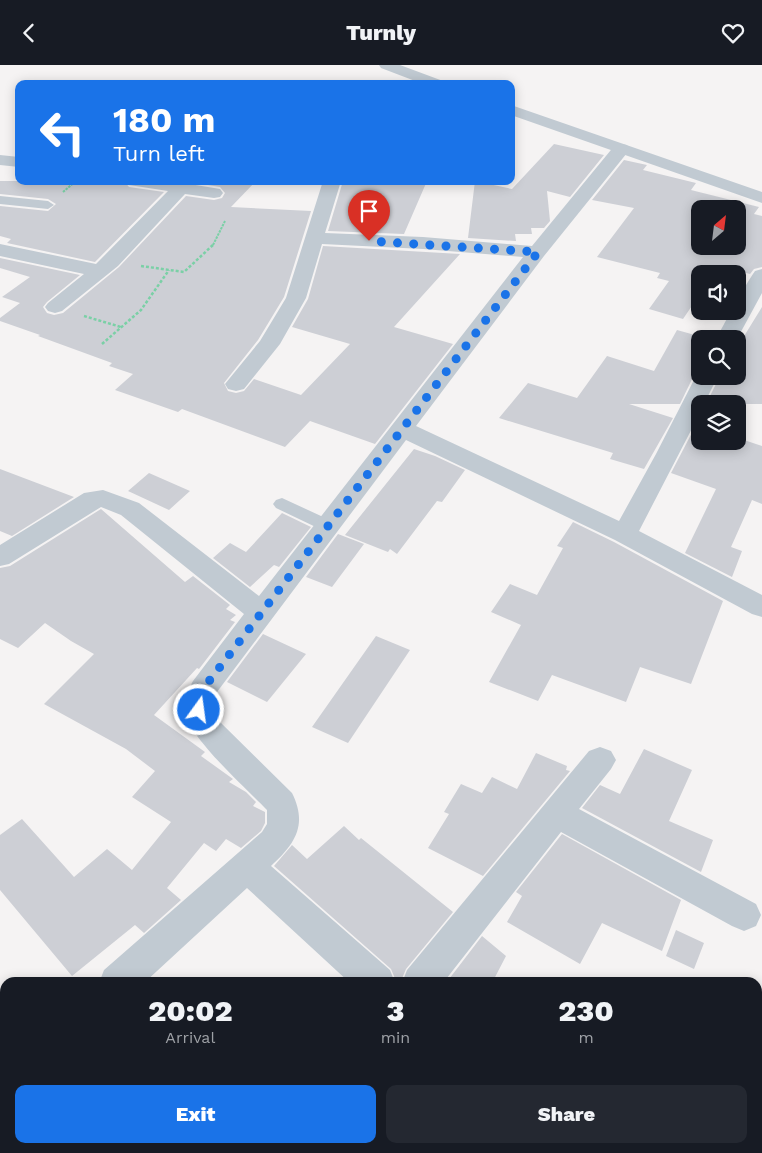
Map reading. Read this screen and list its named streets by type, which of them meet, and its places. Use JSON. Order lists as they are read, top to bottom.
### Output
{
  "north": "top right",
  "page": {
    "header": "Turnly",
    "turn": ["180 m", "Turn left"],
    "eta": [
      "20:02",
      "Arrival",
      "3",
      "min",
      "230",
      "m"
    ],
    "buttons": ["Exit", "Share"]
  }
}
